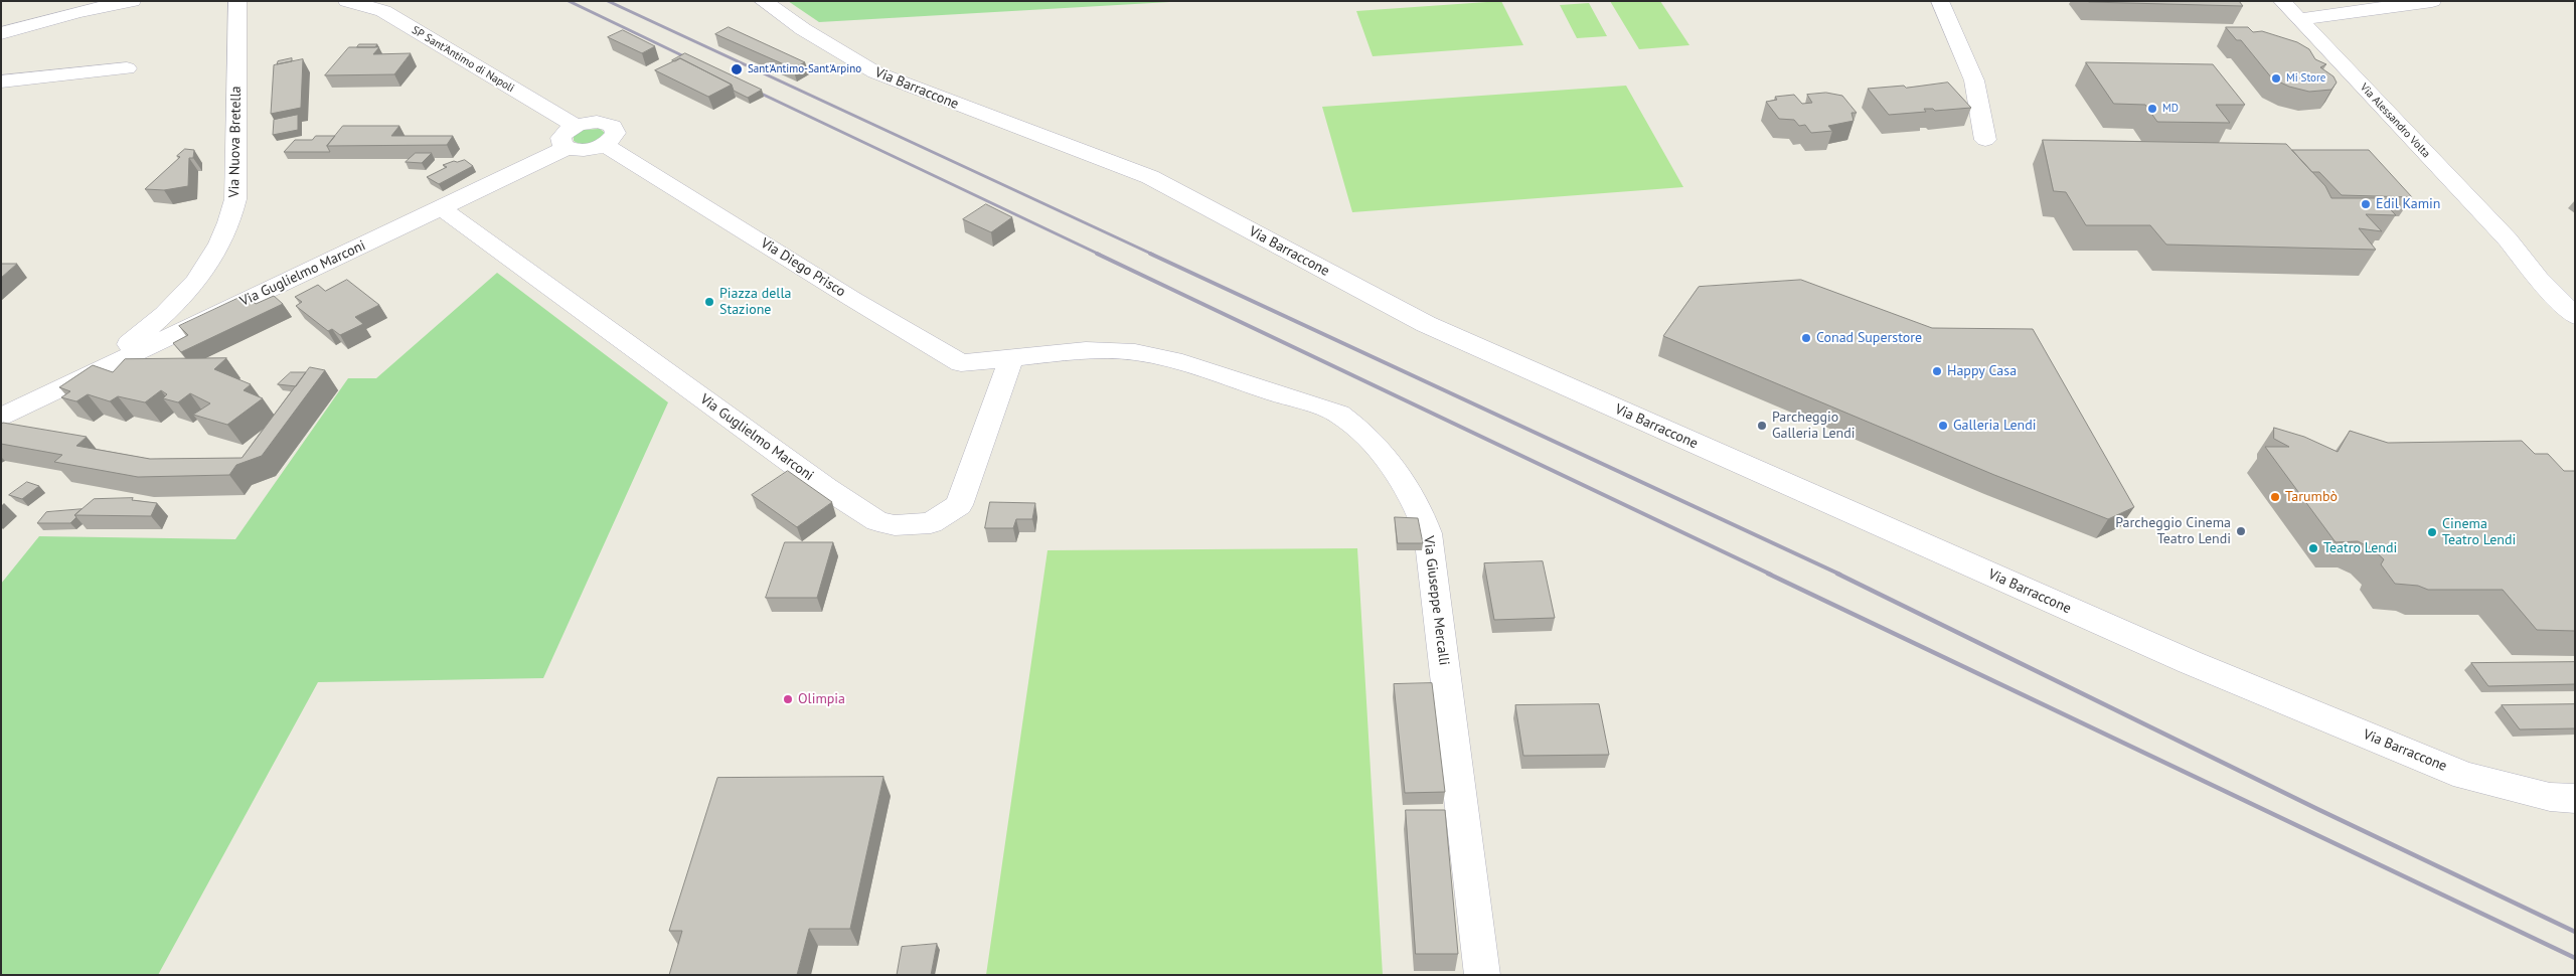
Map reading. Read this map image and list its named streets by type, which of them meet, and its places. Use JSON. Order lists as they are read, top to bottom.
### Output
{
  "streets": {
    "street": [
      "SP Sant'Antimo di Napoli",
      "Via Barraccone",
      "Via Alessandro Volta",
      "Via Nuova Bretella",
      "Via Diego Prisco",
      "Via Guglielmo Marconi",
      "Via Giuseppe Mercalli"
    ]
  },
  "crossings": [
    ["Via Nuova Bretella", "Via Guglielmo Marconi"],
    ["Via Diego Prisco", "Via Guglielmo Marconi"],
    ["Via Diego Prisco", "Via Giuseppe Mercalli"],
    ["Via Guglielmo Marconi", "Via Giuseppe Mercalli"]
  ],
  "places": [
    "Sant'Antimo-Sant'Arpino",
    "Mi Store",
    "MD",
    "Edil Kamin",
    "Piazza della Stazione",
    "Conad Superstore",
    "Happy Casa",
    "Parcheggio Galleria Lendi",
    "Galleria Lendi",
    "Tarumbò",
    "Parcheggio Cinema Teatro Lendi",
    "Cinema Teatro Lendi",
    "Teatro Lendi",
    "Olimpia"
  ]
}
